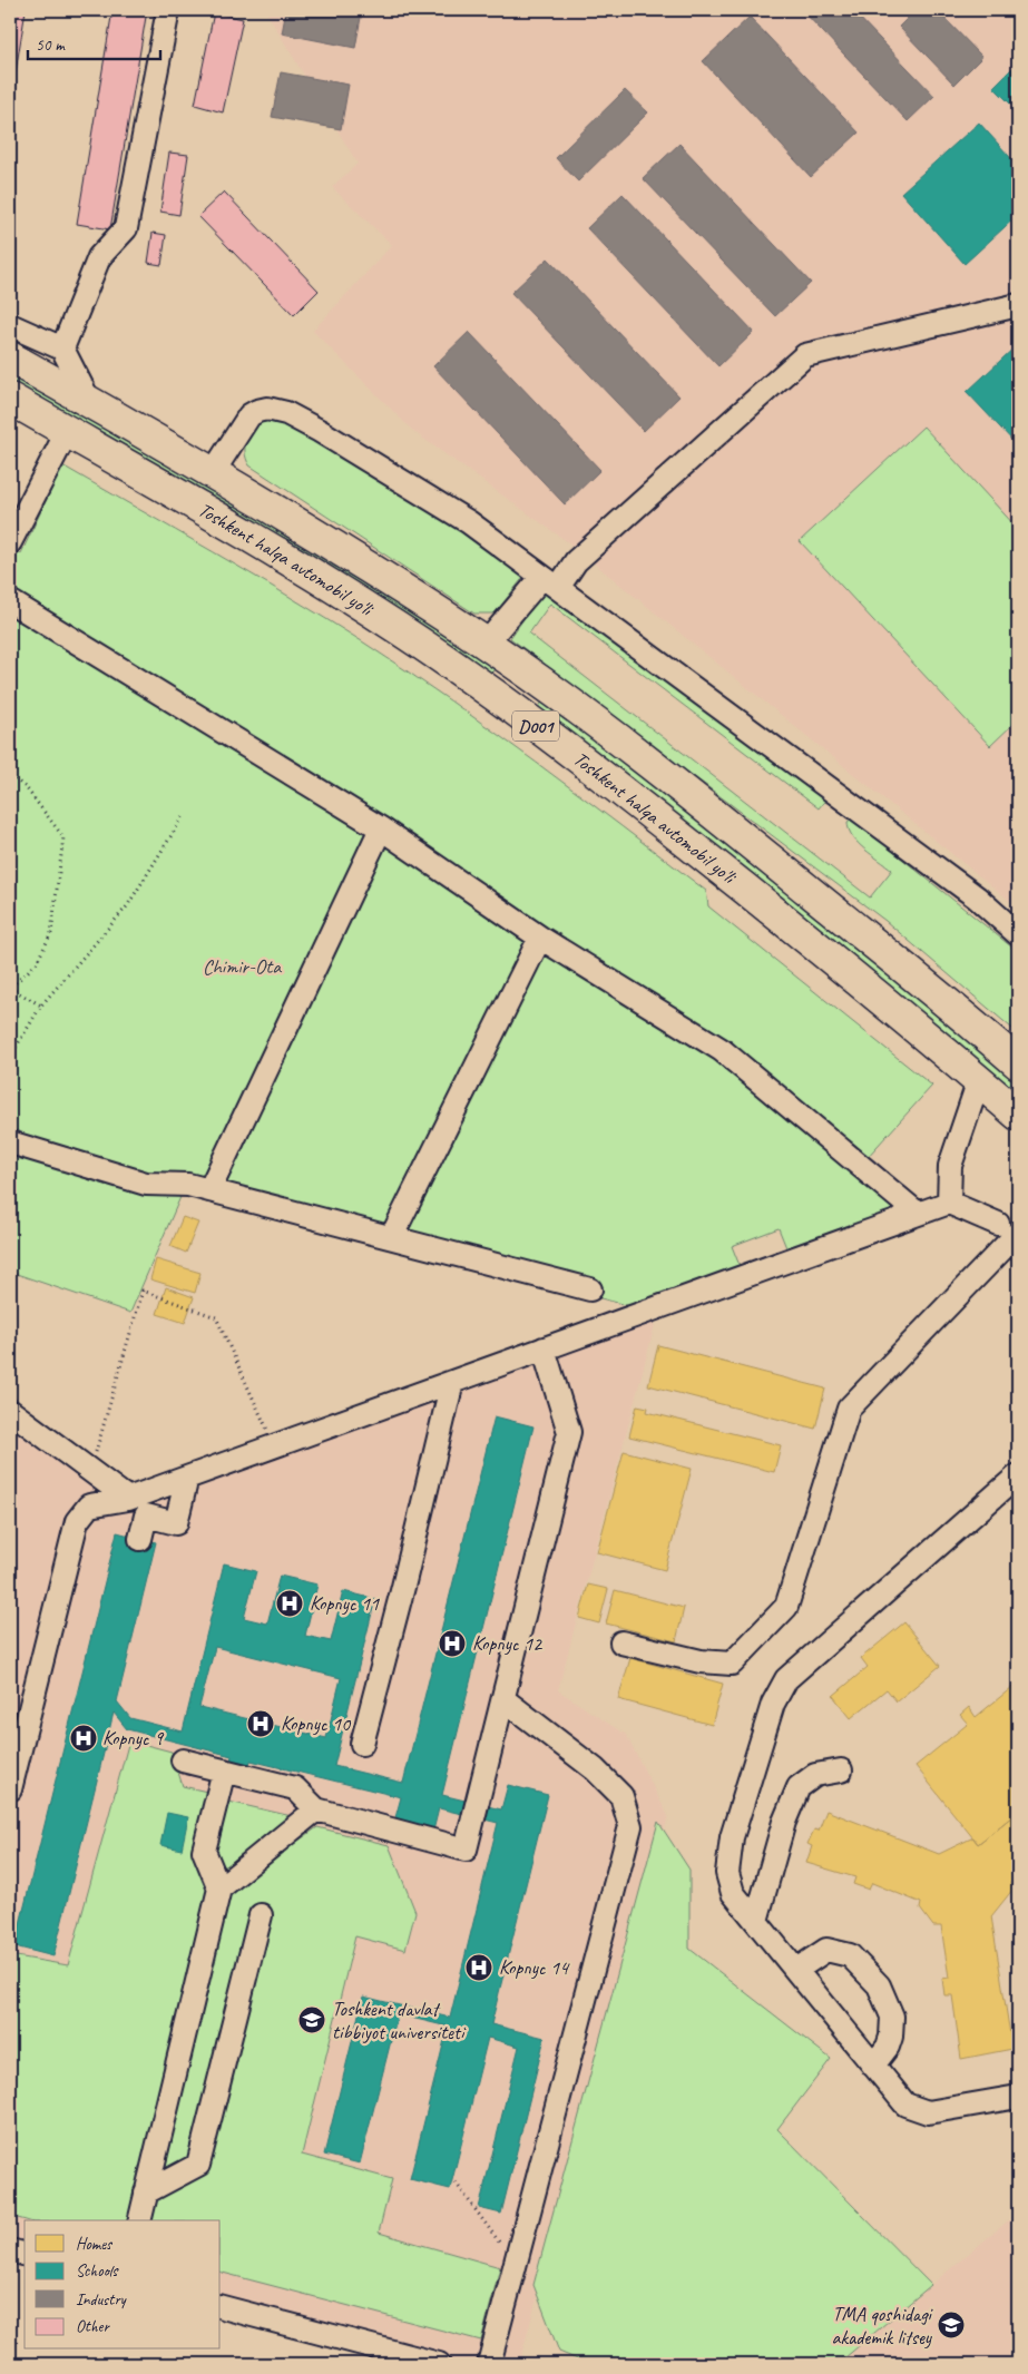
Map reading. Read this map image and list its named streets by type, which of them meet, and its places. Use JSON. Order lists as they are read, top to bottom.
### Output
{
  "streets": {
    "highway": ["Toshkent halqa avtomobil yo'li", "D001"]
  },
  "parks": ["Chimir-Ota"],
  "places": {
    "hospital": [
      "Корпус 11",
      "Корпус 12",
      "Корпус 10",
      "Корпус 9",
      "Корпус 14"
    ],
    "school or university": ["Toshkent davlat tibbiyot universiteti", "TMA qoshidagi akademik litsey"]
  },
  "legend": [
    "Homes",
    "Schools",
    "Industry",
    "Other"
  ],
  "scale_bar": "50 m"
}
